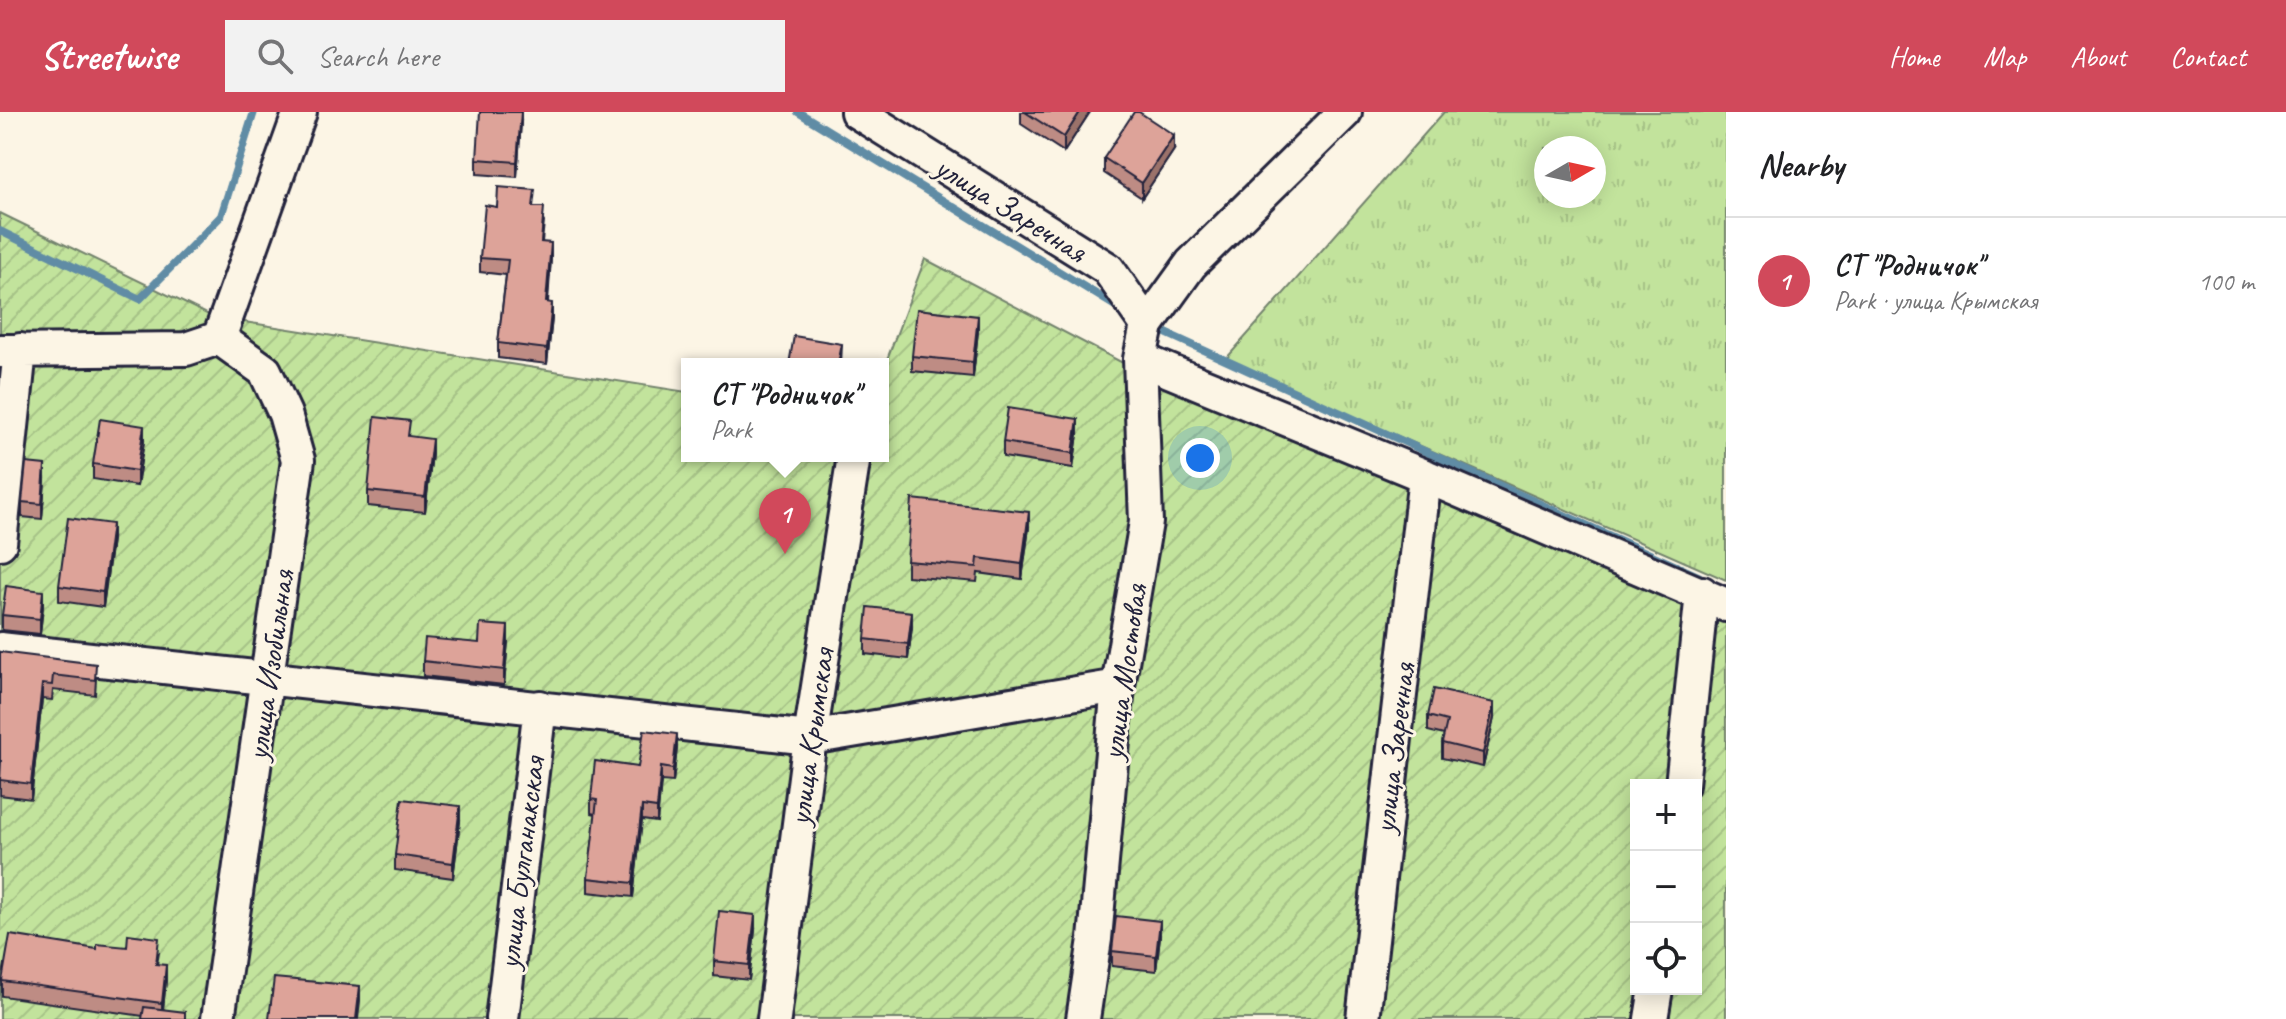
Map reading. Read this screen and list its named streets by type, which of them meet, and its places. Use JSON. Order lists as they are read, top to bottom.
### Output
{
  "streets": {
    "street": [
      "улица Заречная",
      "улица Изобильная",
      "улица Мостовая",
      "улица Крымская",
      "улица Булганакская"
    ]
  },
  "crossings": [
    ["улица Заречная", "улица Мостовая"]
  ],
  "north": "right",
  "page": {
    "header": "Streetwise",
    "search": "Search here",
    "nav": [
      "Home",
      "Map",
      "About",
      "Contact"
    ],
    "heading": "Nearby",
    "list": [
      {
        "mark": "1",
        "name": "СТ \"Родничок\"",
        "note": "Park · улица Крымская",
        "value": "100 m"
      }
    ],
    "popup": ["СТ \"Родничок\"", "Park"],
    "pins": "1",
    "map_buttons": ["+", "−"]
  }
}
